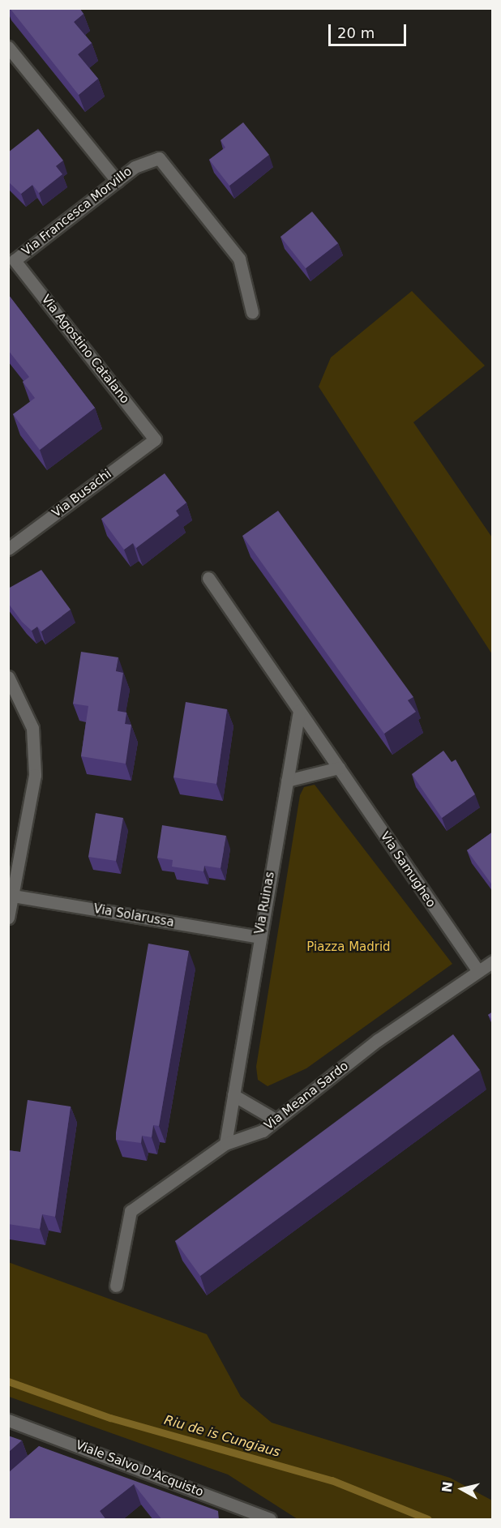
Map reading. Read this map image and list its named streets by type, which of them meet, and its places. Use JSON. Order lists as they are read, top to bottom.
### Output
{
  "streets": {
    "street": [
      "Via Francesca Morvillo",
      "Via Agostino Catalano",
      "Via Busachi",
      "Via Samugheo",
      "Via Ruinas",
      "Via Solarussa",
      "Via Meana Sardo",
      "Viale Salvo D'Acquisto"
    ]
  },
  "crossings": [
    ["Via Francesca Morvillo", "Via Agostino Catalano"],
    ["Via Agostino Catalano", "Via Busachi"],
    ["Via Samugheo", "Via Ruinas"],
    ["Via Samugheo", "Via Meana Sardo"],
    ["Via Ruinas", "Via Solarussa"],
    ["Via Ruinas", "Via Meana Sardo"]
  ],
  "water": ["Riu de is Cungiaus"],
  "parks": ["Piazza Madrid"],
  "scale_bar": "20 m",
  "north": "left"
}
